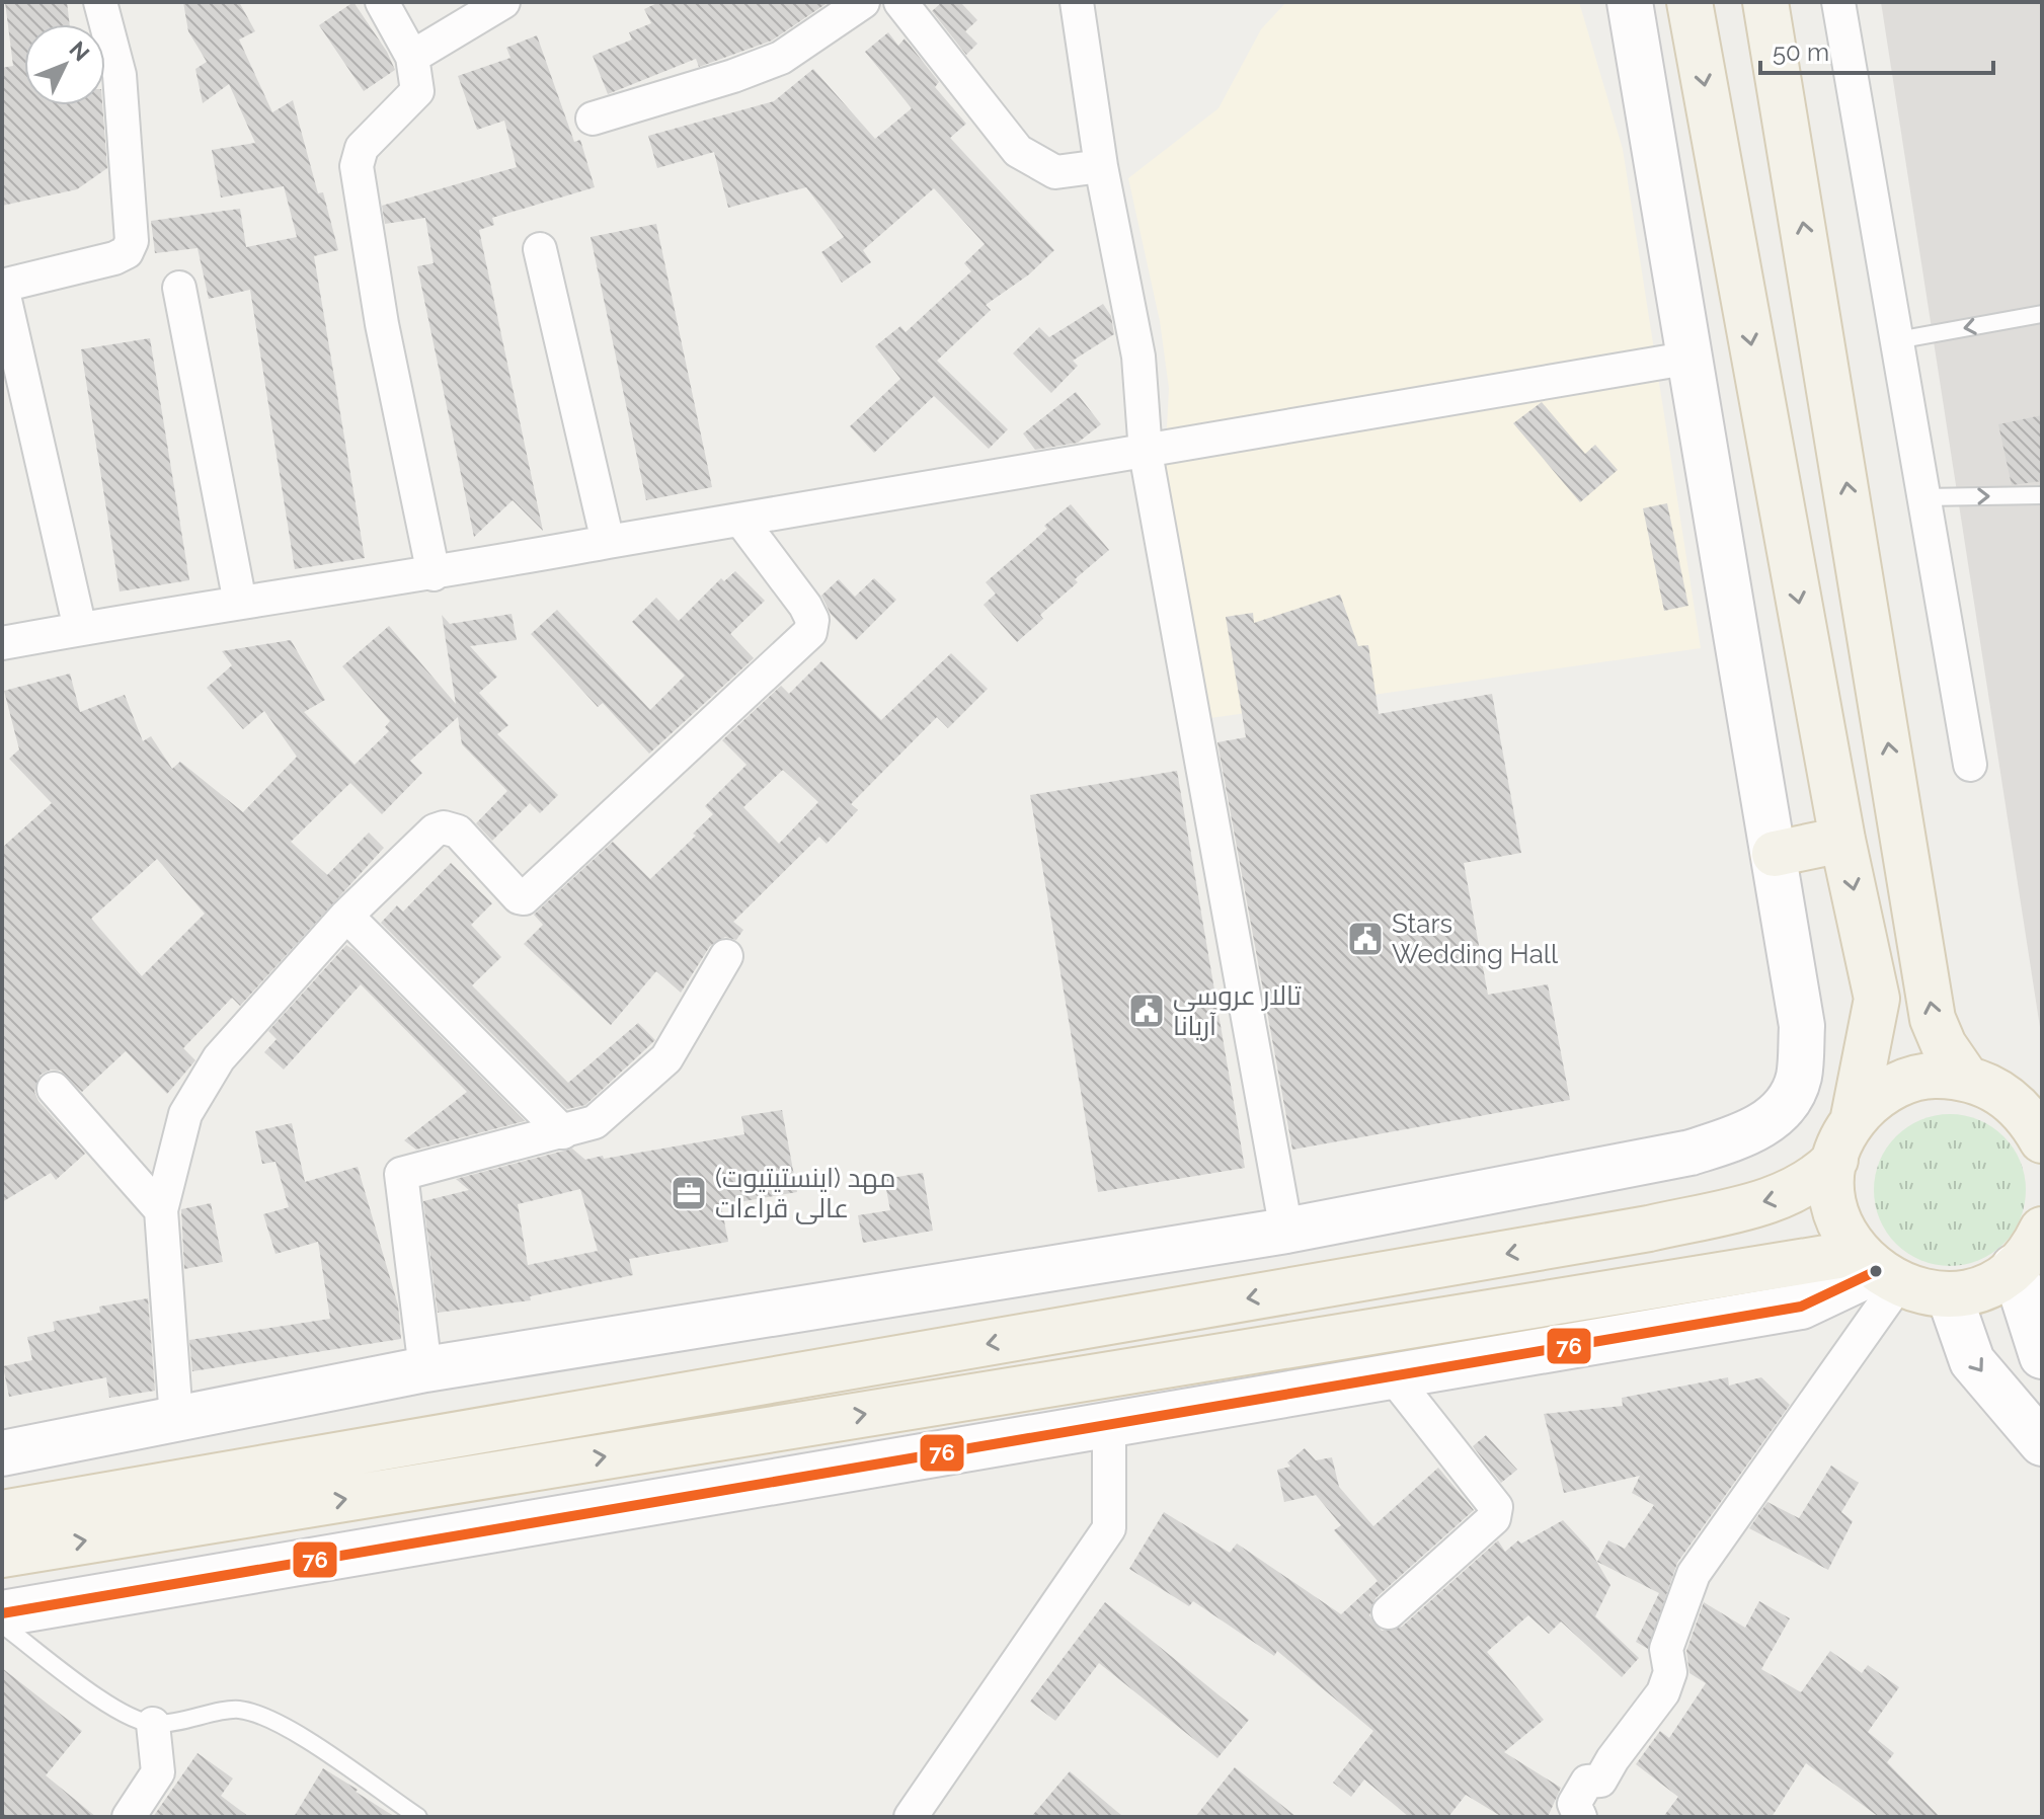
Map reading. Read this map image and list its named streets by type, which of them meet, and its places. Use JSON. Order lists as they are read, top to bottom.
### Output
{
  "places": {
    "public building": ["Stars Wedding Hall", "تالار عروسی آریانا"],
    "office": ["مهد (اینستیتیوت) عالی قراءات"]
  },
  "lines": ["transit line 76"],
  "scale_bar": "50 m",
  "north": "top right"
}
